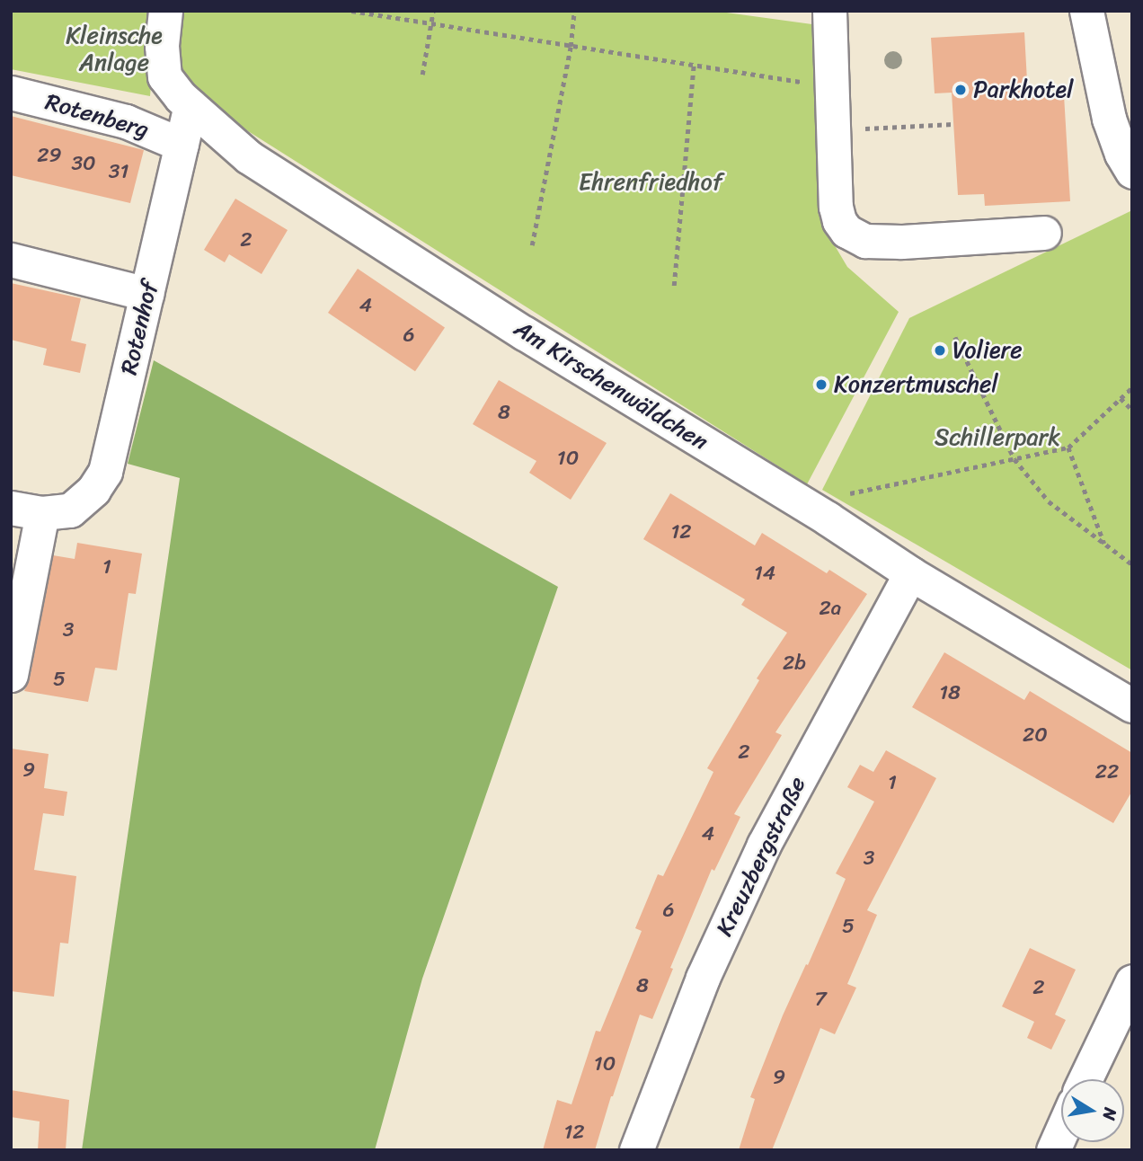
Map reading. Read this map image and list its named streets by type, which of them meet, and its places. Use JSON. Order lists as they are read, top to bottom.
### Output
{
  "streets": {
    "street": [
      "Rotenberg",
      "Rotenhof",
      "Am Kirschenwäldchen",
      "Kreuzbergstraße"
    ]
  },
  "crossings": [
    ["Rotenberg", "Rotenhof"],
    ["Rotenhof", "Am Kirschenwäldchen"],
    ["Am Kirschenwäldchen", "Kreuzbergstraße"]
  ],
  "parks": ["Kleinsche Anlage", "Ehrenfriedhof", "Schillerpark"],
  "places": ["Parkhotel", "Voliere", "Konzertmuschel"],
  "house_numbers": [
    "29",
    "30",
    "31",
    "2",
    "4",
    "6",
    "8",
    "10",
    "12",
    "1",
    "14",
    "2a",
    "3",
    "2b",
    "5",
    "18",
    "20",
    "2",
    "9",
    "22",
    "1",
    "4",
    "3",
    "6",
    "5",
    "8",
    "2",
    "7",
    "10",
    "9",
    "12"
  ],
  "north": "right"
}
